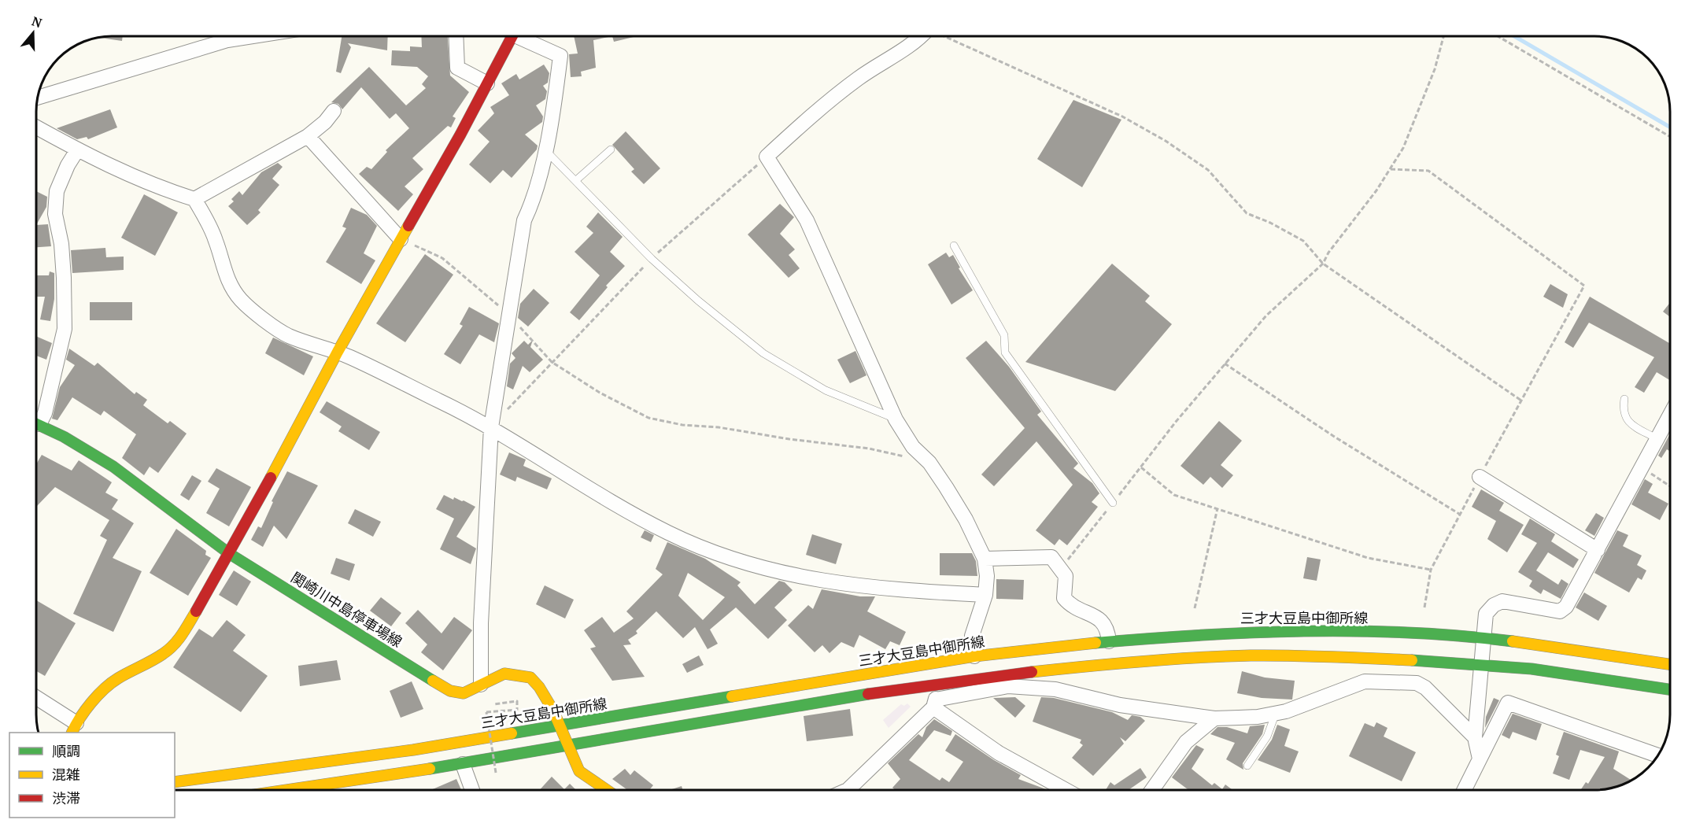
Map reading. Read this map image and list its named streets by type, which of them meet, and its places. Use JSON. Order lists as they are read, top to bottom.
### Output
{
  "streets": {
    "main road": ["関崎川中島停車場線", "三才大豆島中御所線"]
  },
  "crossings": [
    ["関崎川中島停車場線", "三才大豆島中御所線"]
  ],
  "legend": ["順調", "混雑", "渋滞"],
  "north": "top"
}
